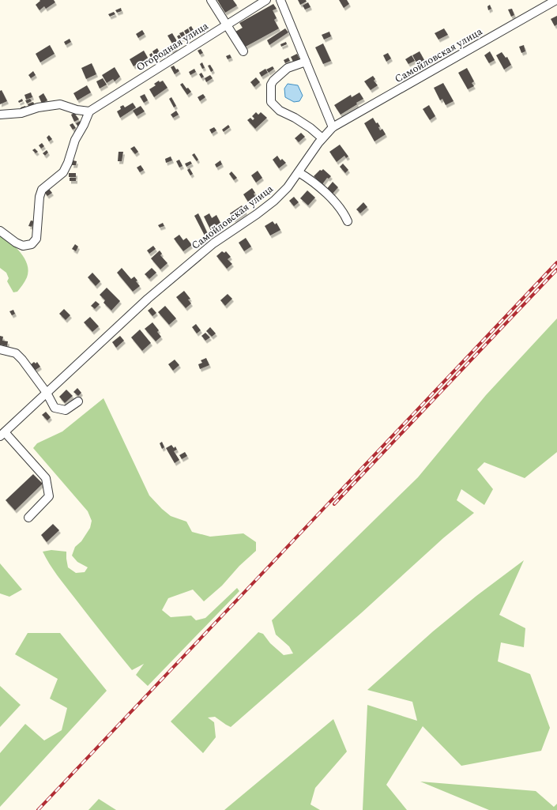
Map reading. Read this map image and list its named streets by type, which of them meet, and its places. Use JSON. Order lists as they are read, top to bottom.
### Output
{
  "streets": {
    "street": ["Огородная улица", "Самойловская улица"]
  }
}
